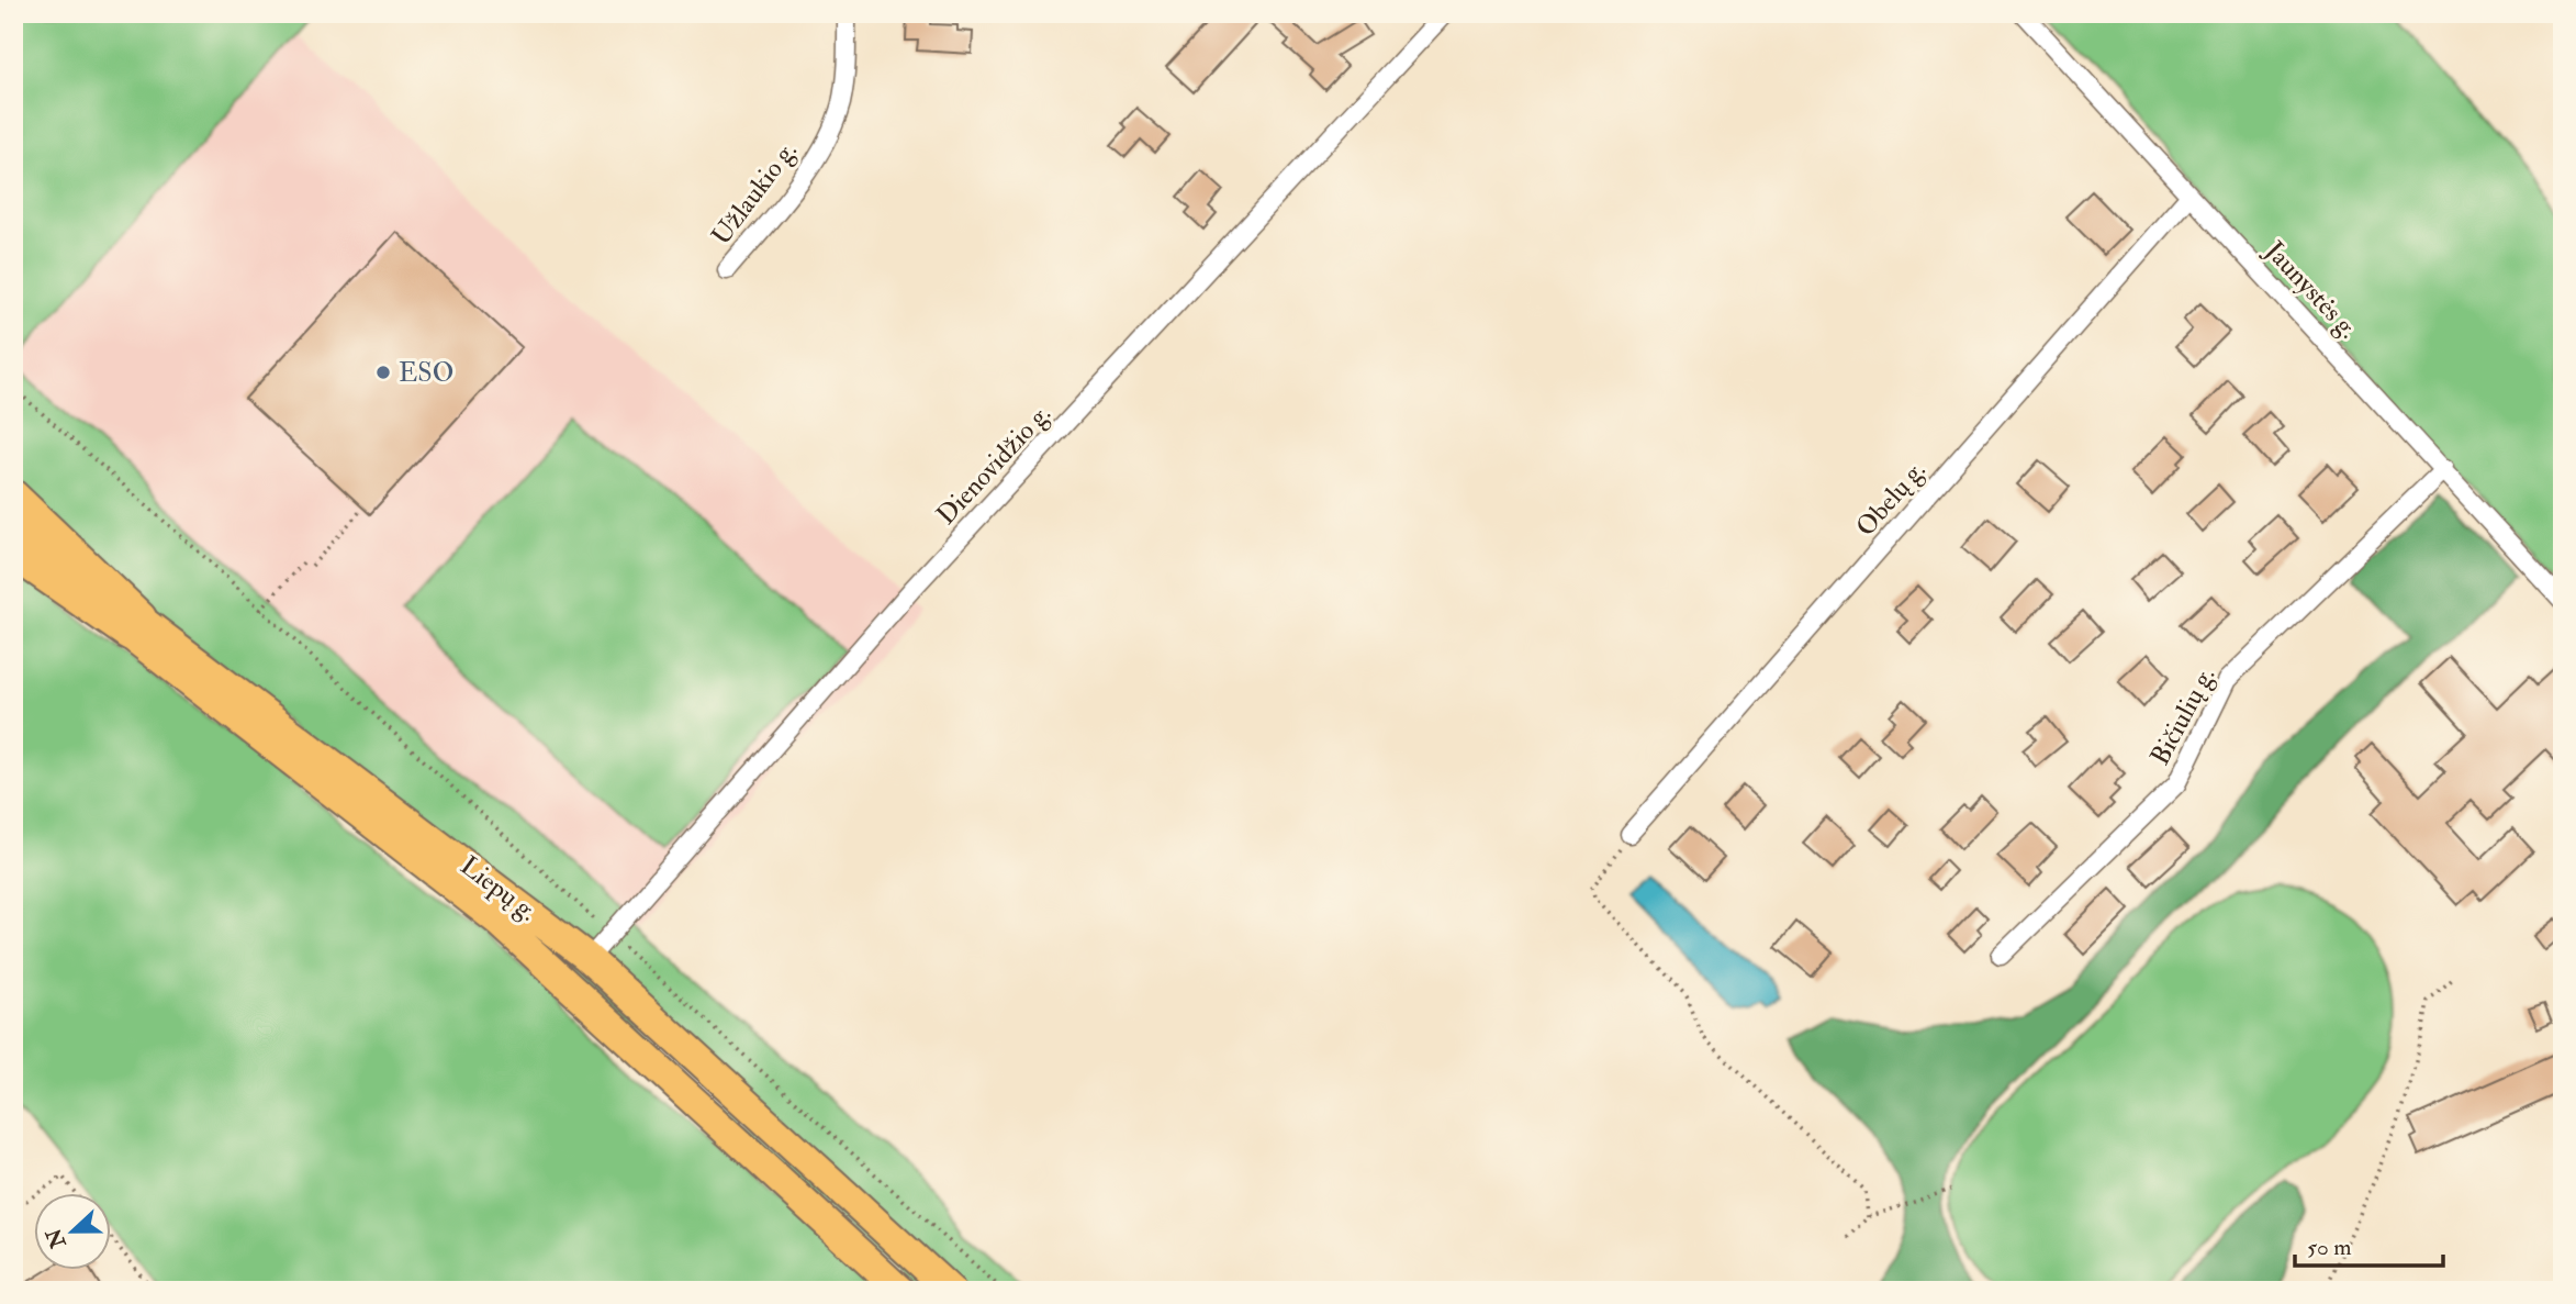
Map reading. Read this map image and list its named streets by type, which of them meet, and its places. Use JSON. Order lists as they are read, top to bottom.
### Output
{
  "streets": {
    "main road": ["Liepų g."],
    "street": [
      "Užlaukio g.",
      "Jaunystės g.",
      "Dienovidžio g.",
      "Obelų g.",
      "Bičiulių g."
    ]
  },
  "crossings": [
    ["Jaunystės g.", "Obelų g."],
    ["Jaunystės g.", "Bičiulių g."],
    ["Dienovidžio g.", "Liepų g."]
  ],
  "places": ["ESO"],
  "scale_bar": "50 m",
  "north": "left"
}
